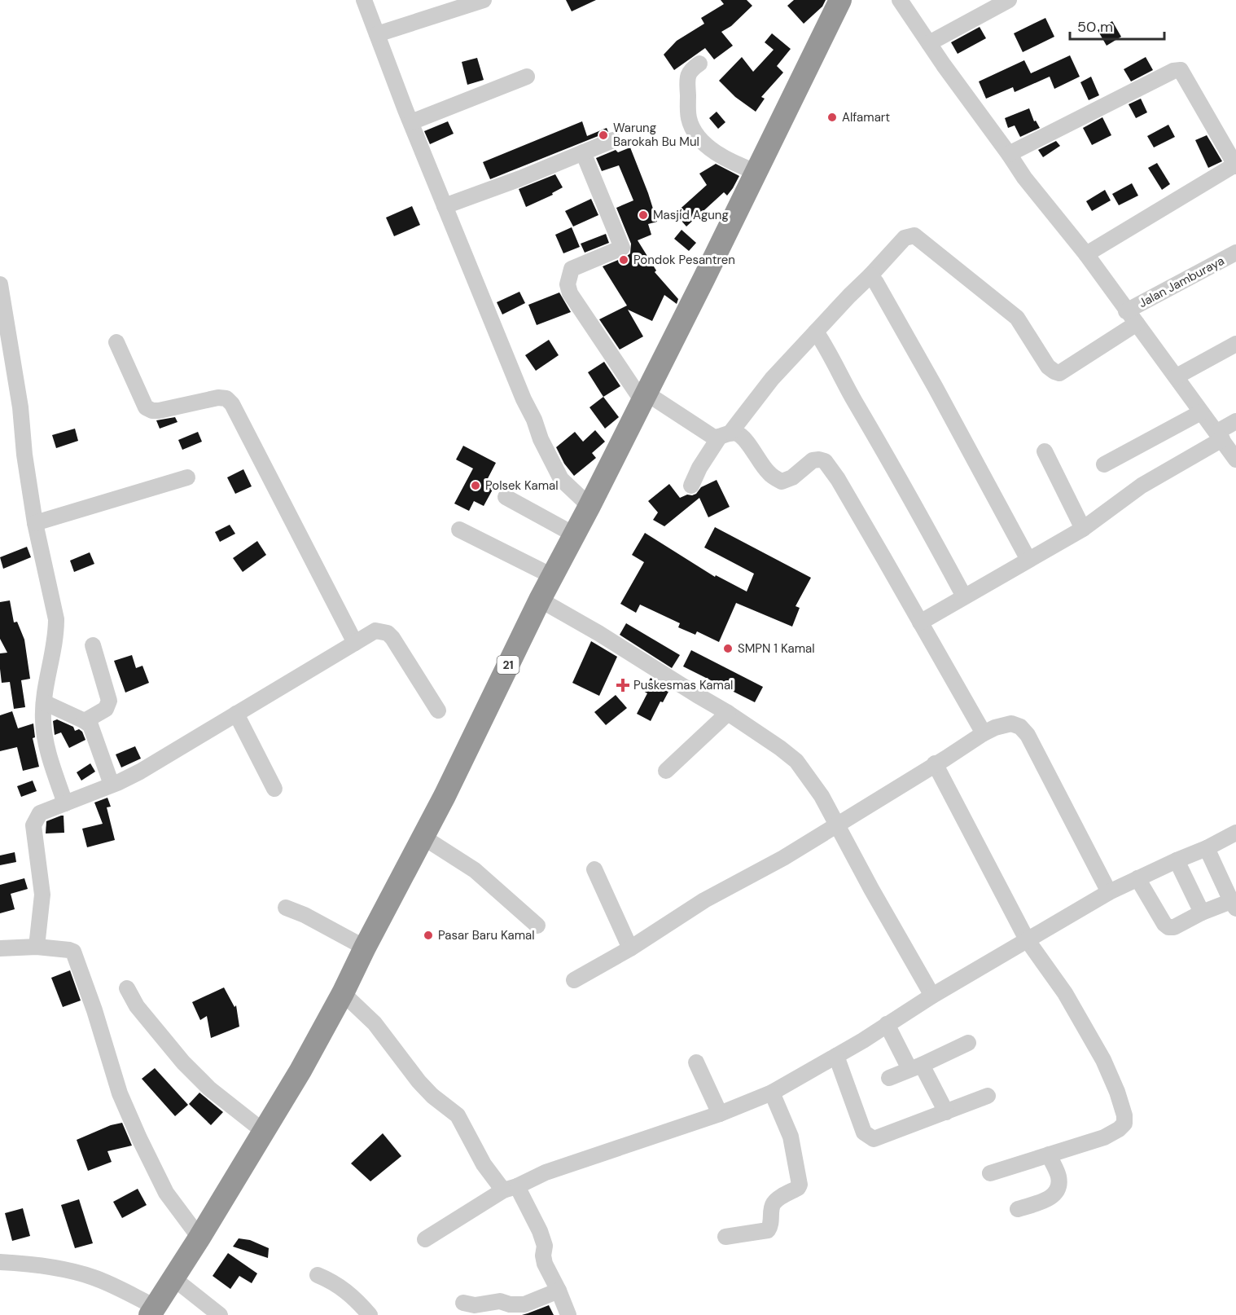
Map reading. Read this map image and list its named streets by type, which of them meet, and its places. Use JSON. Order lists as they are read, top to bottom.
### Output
{
  "streets": {
    "highway": ["21"],
    "street": ["Jalan Jamburaya"]
  },
  "places": {
    "other": [
      "Alfamart",
      "Warung Barokah Bu Mul",
      "Masjid Agung",
      "Pondok Pesantren",
      "Polsek Kamal",
      "SMPN 1 Kamal",
      "Pasar Baru Kamal"
    ],
    "health": ["Puskesmas Kamal"]
  },
  "scale_bar": "50 m"
}
